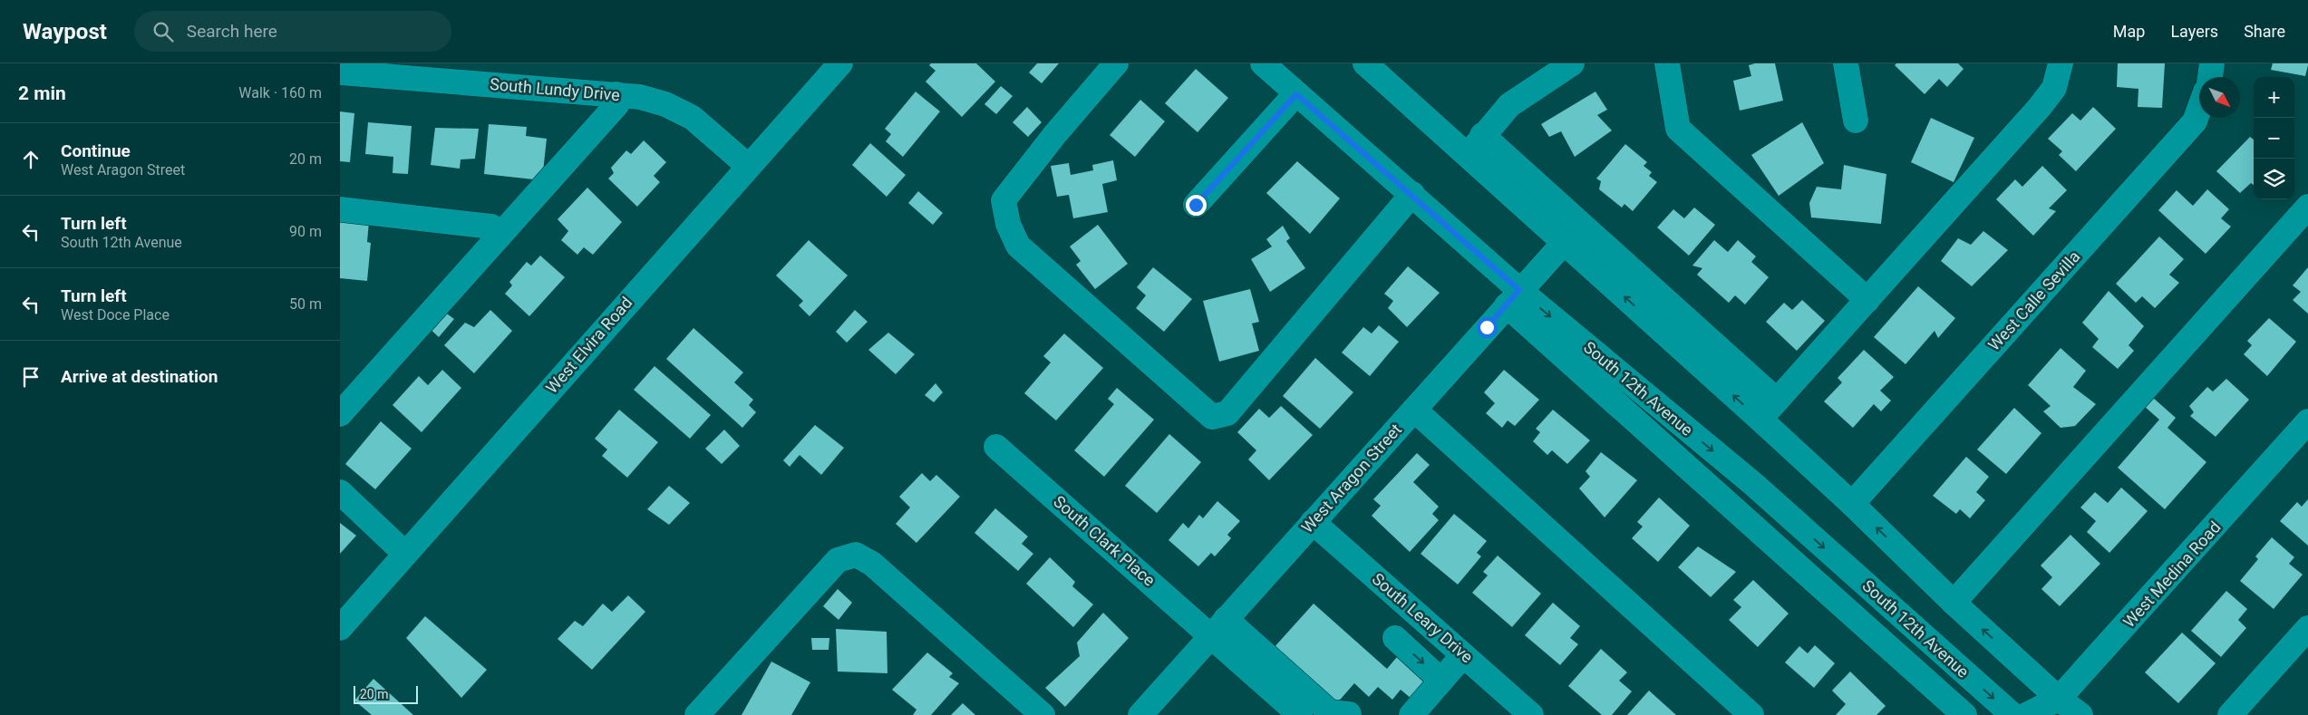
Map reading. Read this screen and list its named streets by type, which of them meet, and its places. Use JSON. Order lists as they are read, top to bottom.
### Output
{
  "streets": {
    "street": [
      "South Lundy Drive",
      "West Calle Sevilla",
      "West Elvira Road",
      "South 12th Avenue",
      "West Aragon Street",
      "South Clark Place",
      "West Medina Road",
      "South Leary Drive"
    ]
  },
  "crossings": [
    ["South Lundy Drive", "West Elvira Road"],
    ["South 12th Avenue", "West Aragon Street"],
    ["West Aragon Street", "South Clark Place"],
    ["West Aragon Street", "South Leary Drive"]
  ],
  "scale_bar": "20 m",
  "north": "bottom right",
  "page": {
    "header": "Waypost",
    "search": "Search here",
    "nav": ["Map", "Layers", "Share"],
    "heading": ["2 min", "Walk · 160 m"],
    "map_buttons": ["+", "−"],
    "list": [
      ["Continue", "West Aragon Street", "20 m"],
      ["Turn left", "South 12th Avenue", "90 m"],
      ["Turn left", "West Doce Place", "50 m"],
      "Arrive at destination"
    ],
    "scale": "20 m"
  }
}
